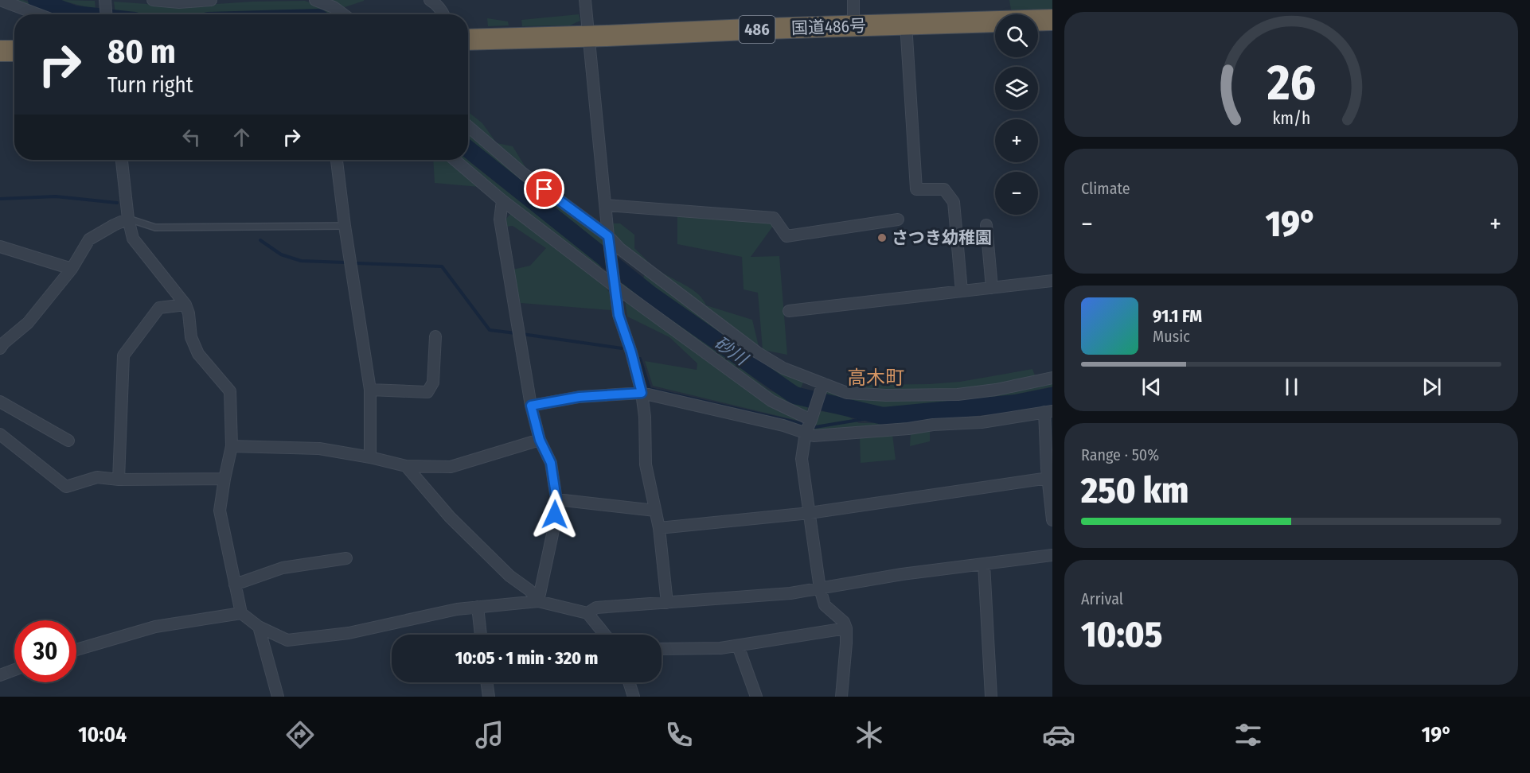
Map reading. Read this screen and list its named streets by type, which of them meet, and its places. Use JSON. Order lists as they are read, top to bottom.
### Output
{
  "streets": {
    "highway": ["国道486号", "486"]
  },
  "districts": ["高木町"],
  "water": ["砂川"],
  "places": ["さつき幼稚園"],
  "page": {
    "map_buttons": ["+", "−"],
    "turn": ["80 m", "Turn right"],
    "tile": [
      "Climate",
      ["Range · 50%", "250 km"],
      ["Arrival", "10:05"]
    ],
    "heat": ["−", "19°", "+"],
    "song": ["91.1 FM", "Music"],
    "limit": "30",
    "trip": "10:05 · 1 min · 320 m",
    "tabs": ["10:04", "19°"],
    "gauge": ["26", "km/h"]
  }
}
